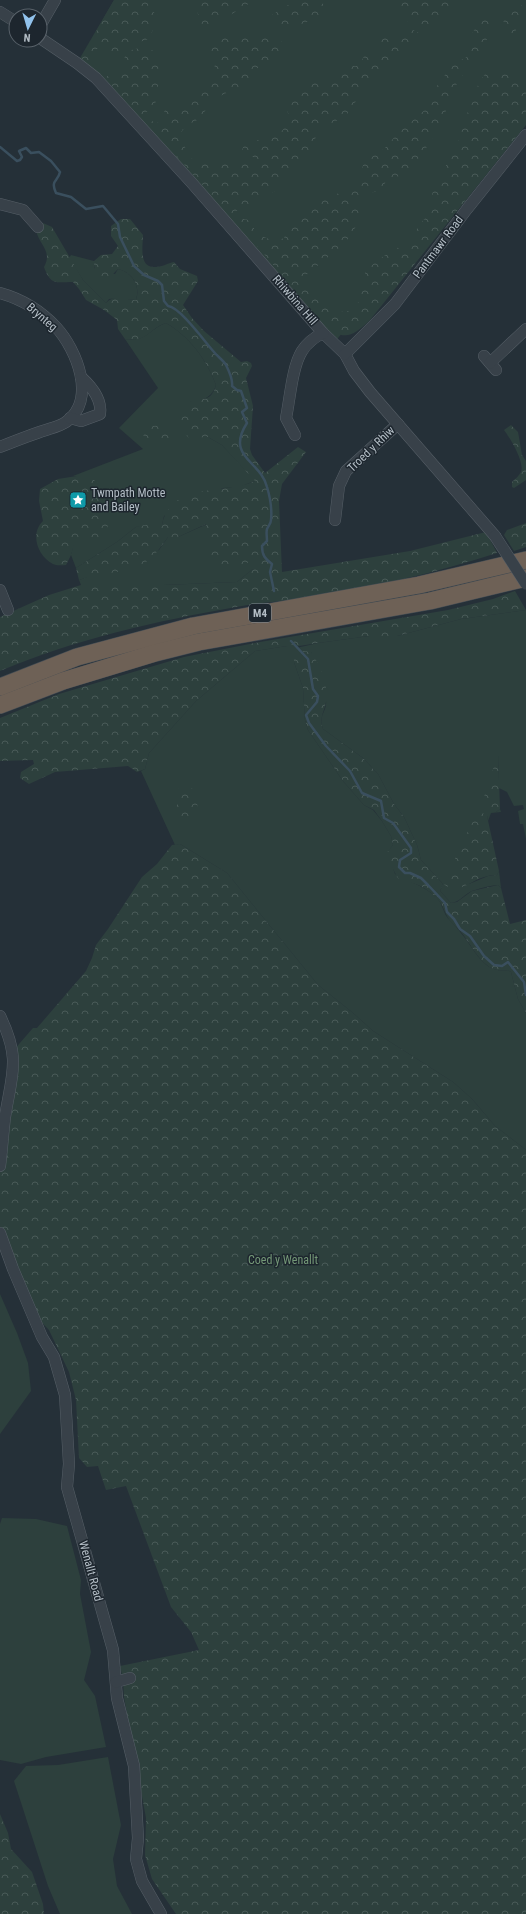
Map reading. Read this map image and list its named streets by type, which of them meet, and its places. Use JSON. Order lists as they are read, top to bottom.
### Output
{
  "streets": {
    "highway": ["M4"],
    "street": [
      "Pantmawr Road",
      "Rhiwbina Hill",
      "Brynteg",
      "Troed y Rhiw",
      "Wenallt Road"
    ]
  },
  "crossings": [
    ["Pantmawr Road", "Rhiwbina Hill"],
    ["Rhiwbina Hill", "Troed y Rhiw"]
  ],
  "parks": ["Coed y Wenallt"],
  "places": {
    "place": ["Twmpath Motte and Bailey"]
  },
  "north": "bottom"
}
